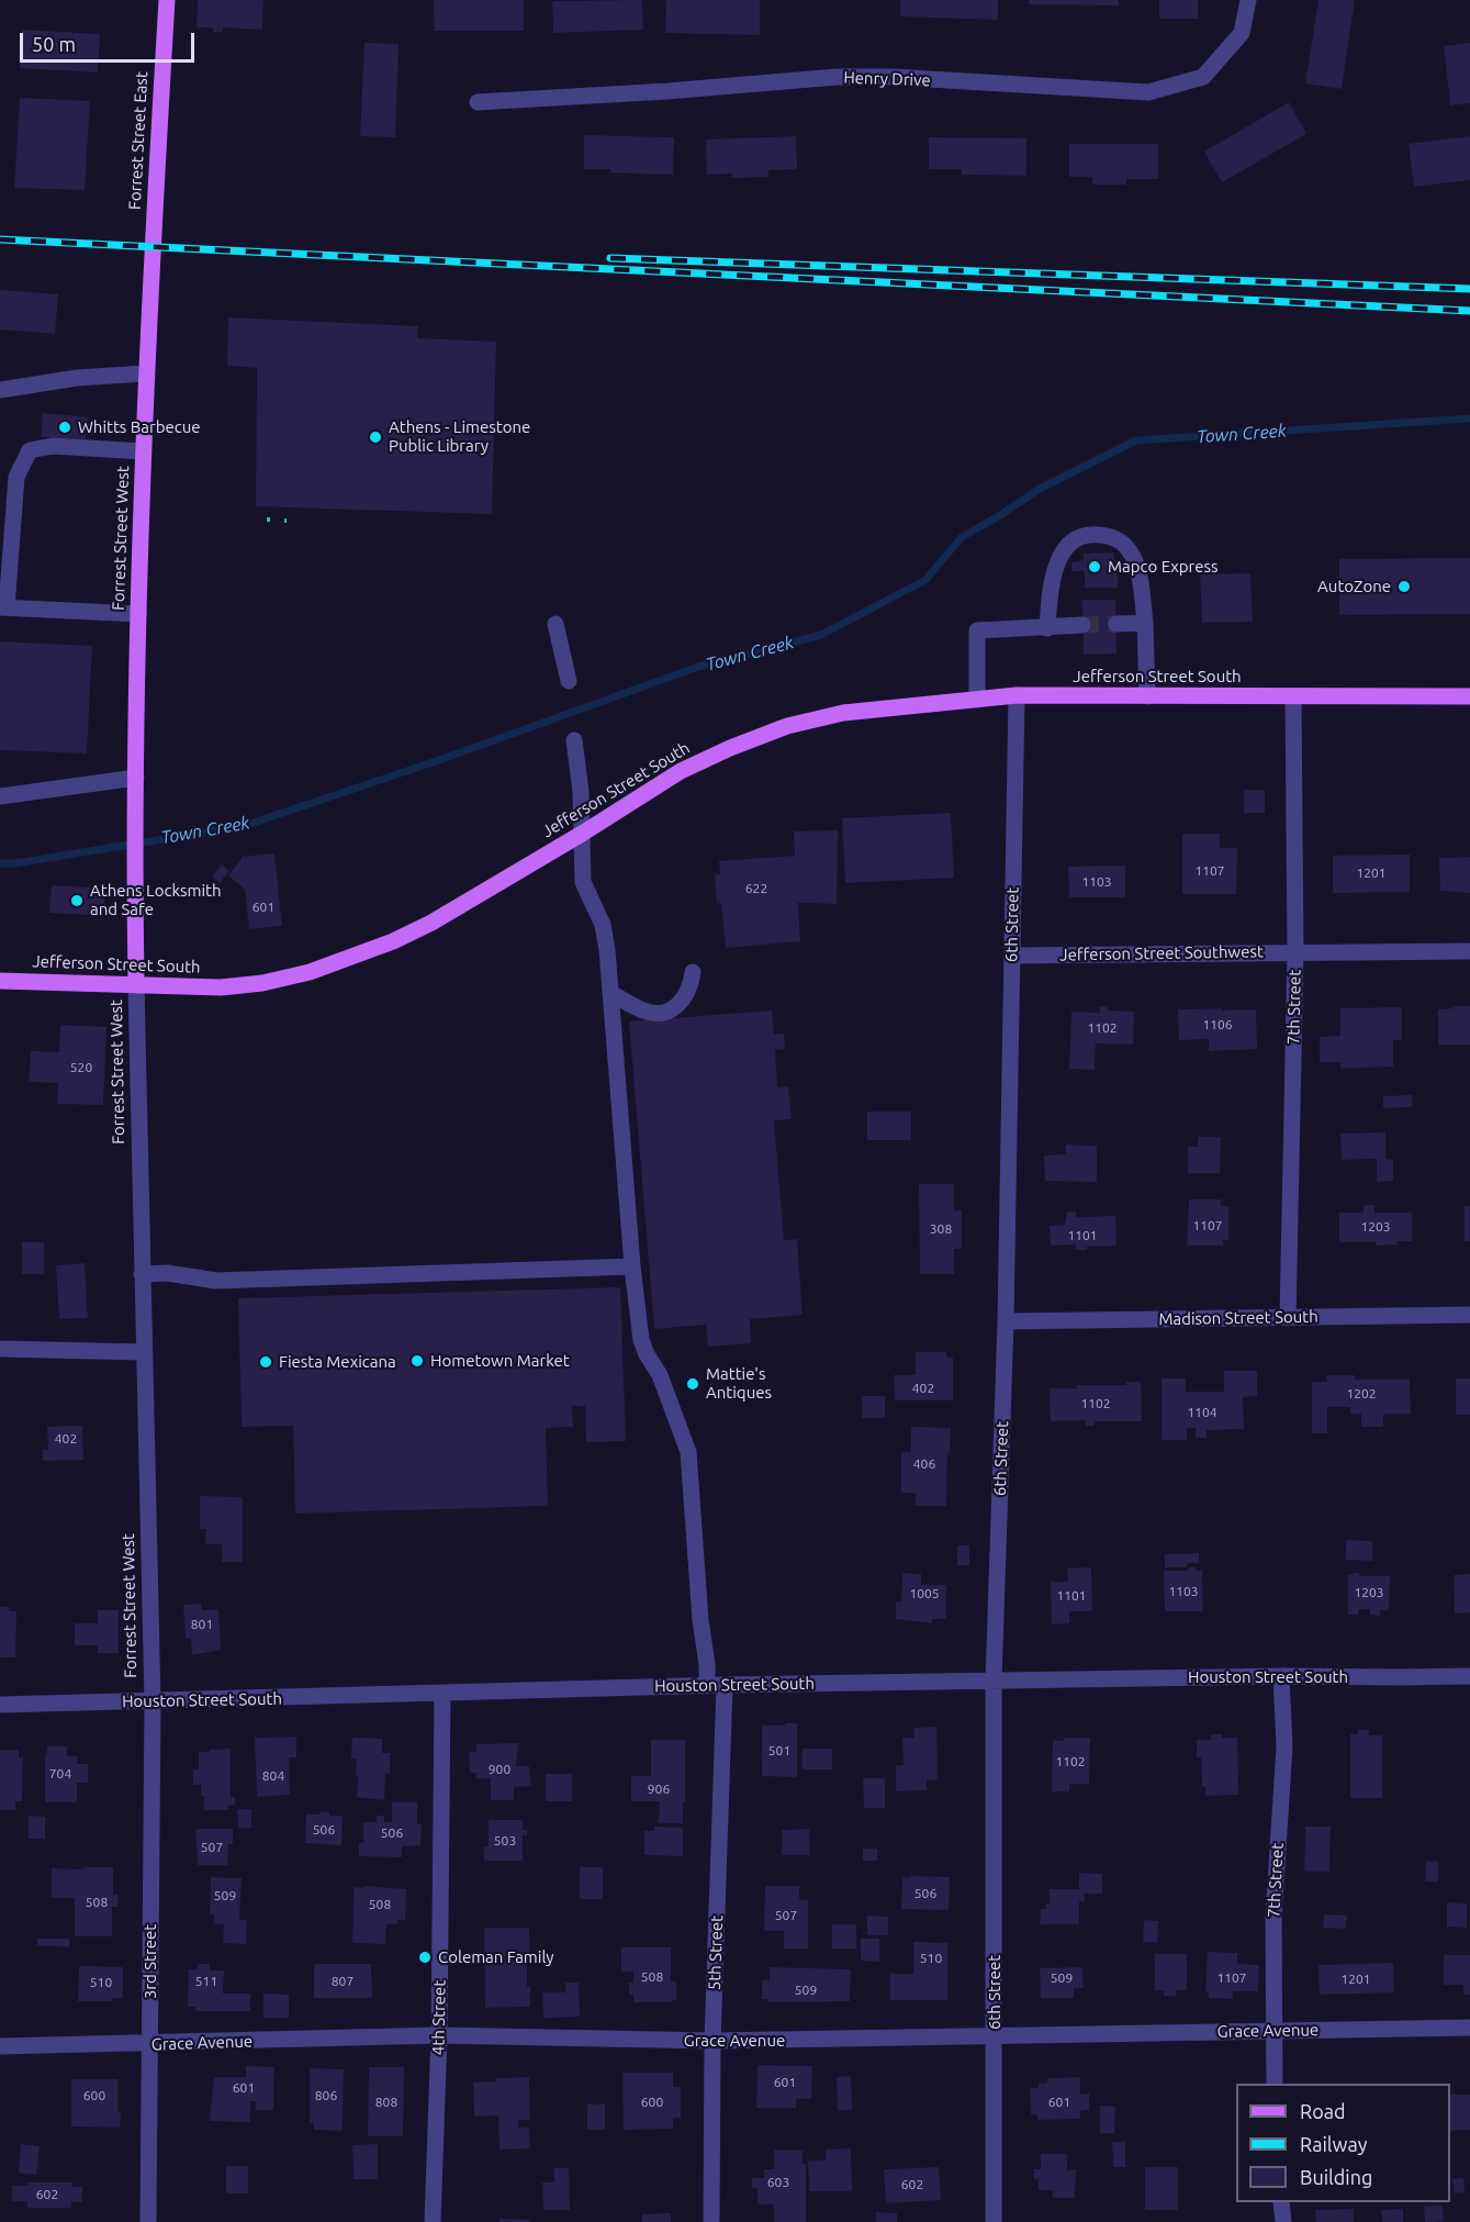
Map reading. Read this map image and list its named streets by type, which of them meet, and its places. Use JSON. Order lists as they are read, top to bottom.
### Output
{
  "streets": {
    "main road": ["Forrest Street East", "Forrest Street West", "Jefferson Street South"],
    "street": [
      "Henry Drive",
      "6th Street",
      "Jefferson Street Southwest",
      "7th Street",
      "Madison Street South",
      "Houston Street South",
      "5th Street",
      "3rd Street",
      "4th Street",
      "Grace Avenue"
    ]
  },
  "crossings": [
    ["Forrest Street East", "Forrest Street West"],
    ["Forrest Street West", "Jefferson Street South"],
    ["Forrest Street West", "Houston Street South"],
    ["Forrest Street West", "3rd Street"],
    ["Jefferson Street South", "6th Street"],
    ["Jefferson Street South", "7th Street"],
    ["6th Street", "Jefferson Street Southwest"],
    ["6th Street", "Madison Street South"],
    ["6th Street", "Houston Street South"],
    ["6th Street", "Grace Avenue"],
    ["Jefferson Street Southwest", "7th Street"],
    ["7th Street", "Madison Street South"],
    ["7th Street", "Houston Street South"],
    ["7th Street", "Grace Avenue"],
    ["Houston Street South", "5th Street"],
    ["Houston Street South", "3rd Street"],
    ["Houston Street South", "4th Street"],
    ["5th Street", "Grace Avenue"],
    ["3rd Street", "Grace Avenue"],
    ["4th Street", "Grace Avenue"]
  ],
  "water": ["Town Creek"],
  "places": [
    "Whitts Barbecue",
    "Athens - Limestone Public Library",
    "Mapco Express",
    "AutoZone",
    "Athens Locksmith and Safe",
    "Hometown Market",
    "Fiesta Mexicana",
    "Mattie's Antiques",
    "Coleman Family"
  ],
  "house_numbers": [
    "1107",
    "1201",
    "1103",
    "622",
    "601",
    "1106",
    "1102",
    "520",
    "1107",
    "1203",
    "308",
    "1101",
    "402",
    "1202",
    "1102",
    "1104",
    "402",
    "406",
    "1103",
    "1203",
    "1005",
    "1101",
    "801",
    "501",
    "1102",
    "900",
    "704",
    "804",
    "906",
    "506",
    "506",
    "503",
    "507",
    "506",
    "509",
    "508",
    "508",
    "507",
    "510",
    "508",
    "509",
    "1107",
    "1201",
    "511",
    "807",
    "510",
    "509",
    "601",
    "601",
    "600",
    "806",
    "808",
    "600",
    "601",
    "603",
    "602",
    "602"
  ],
  "legend": ["Road", "Railway", "Building"],
  "scale_bar": "50 m"
}
